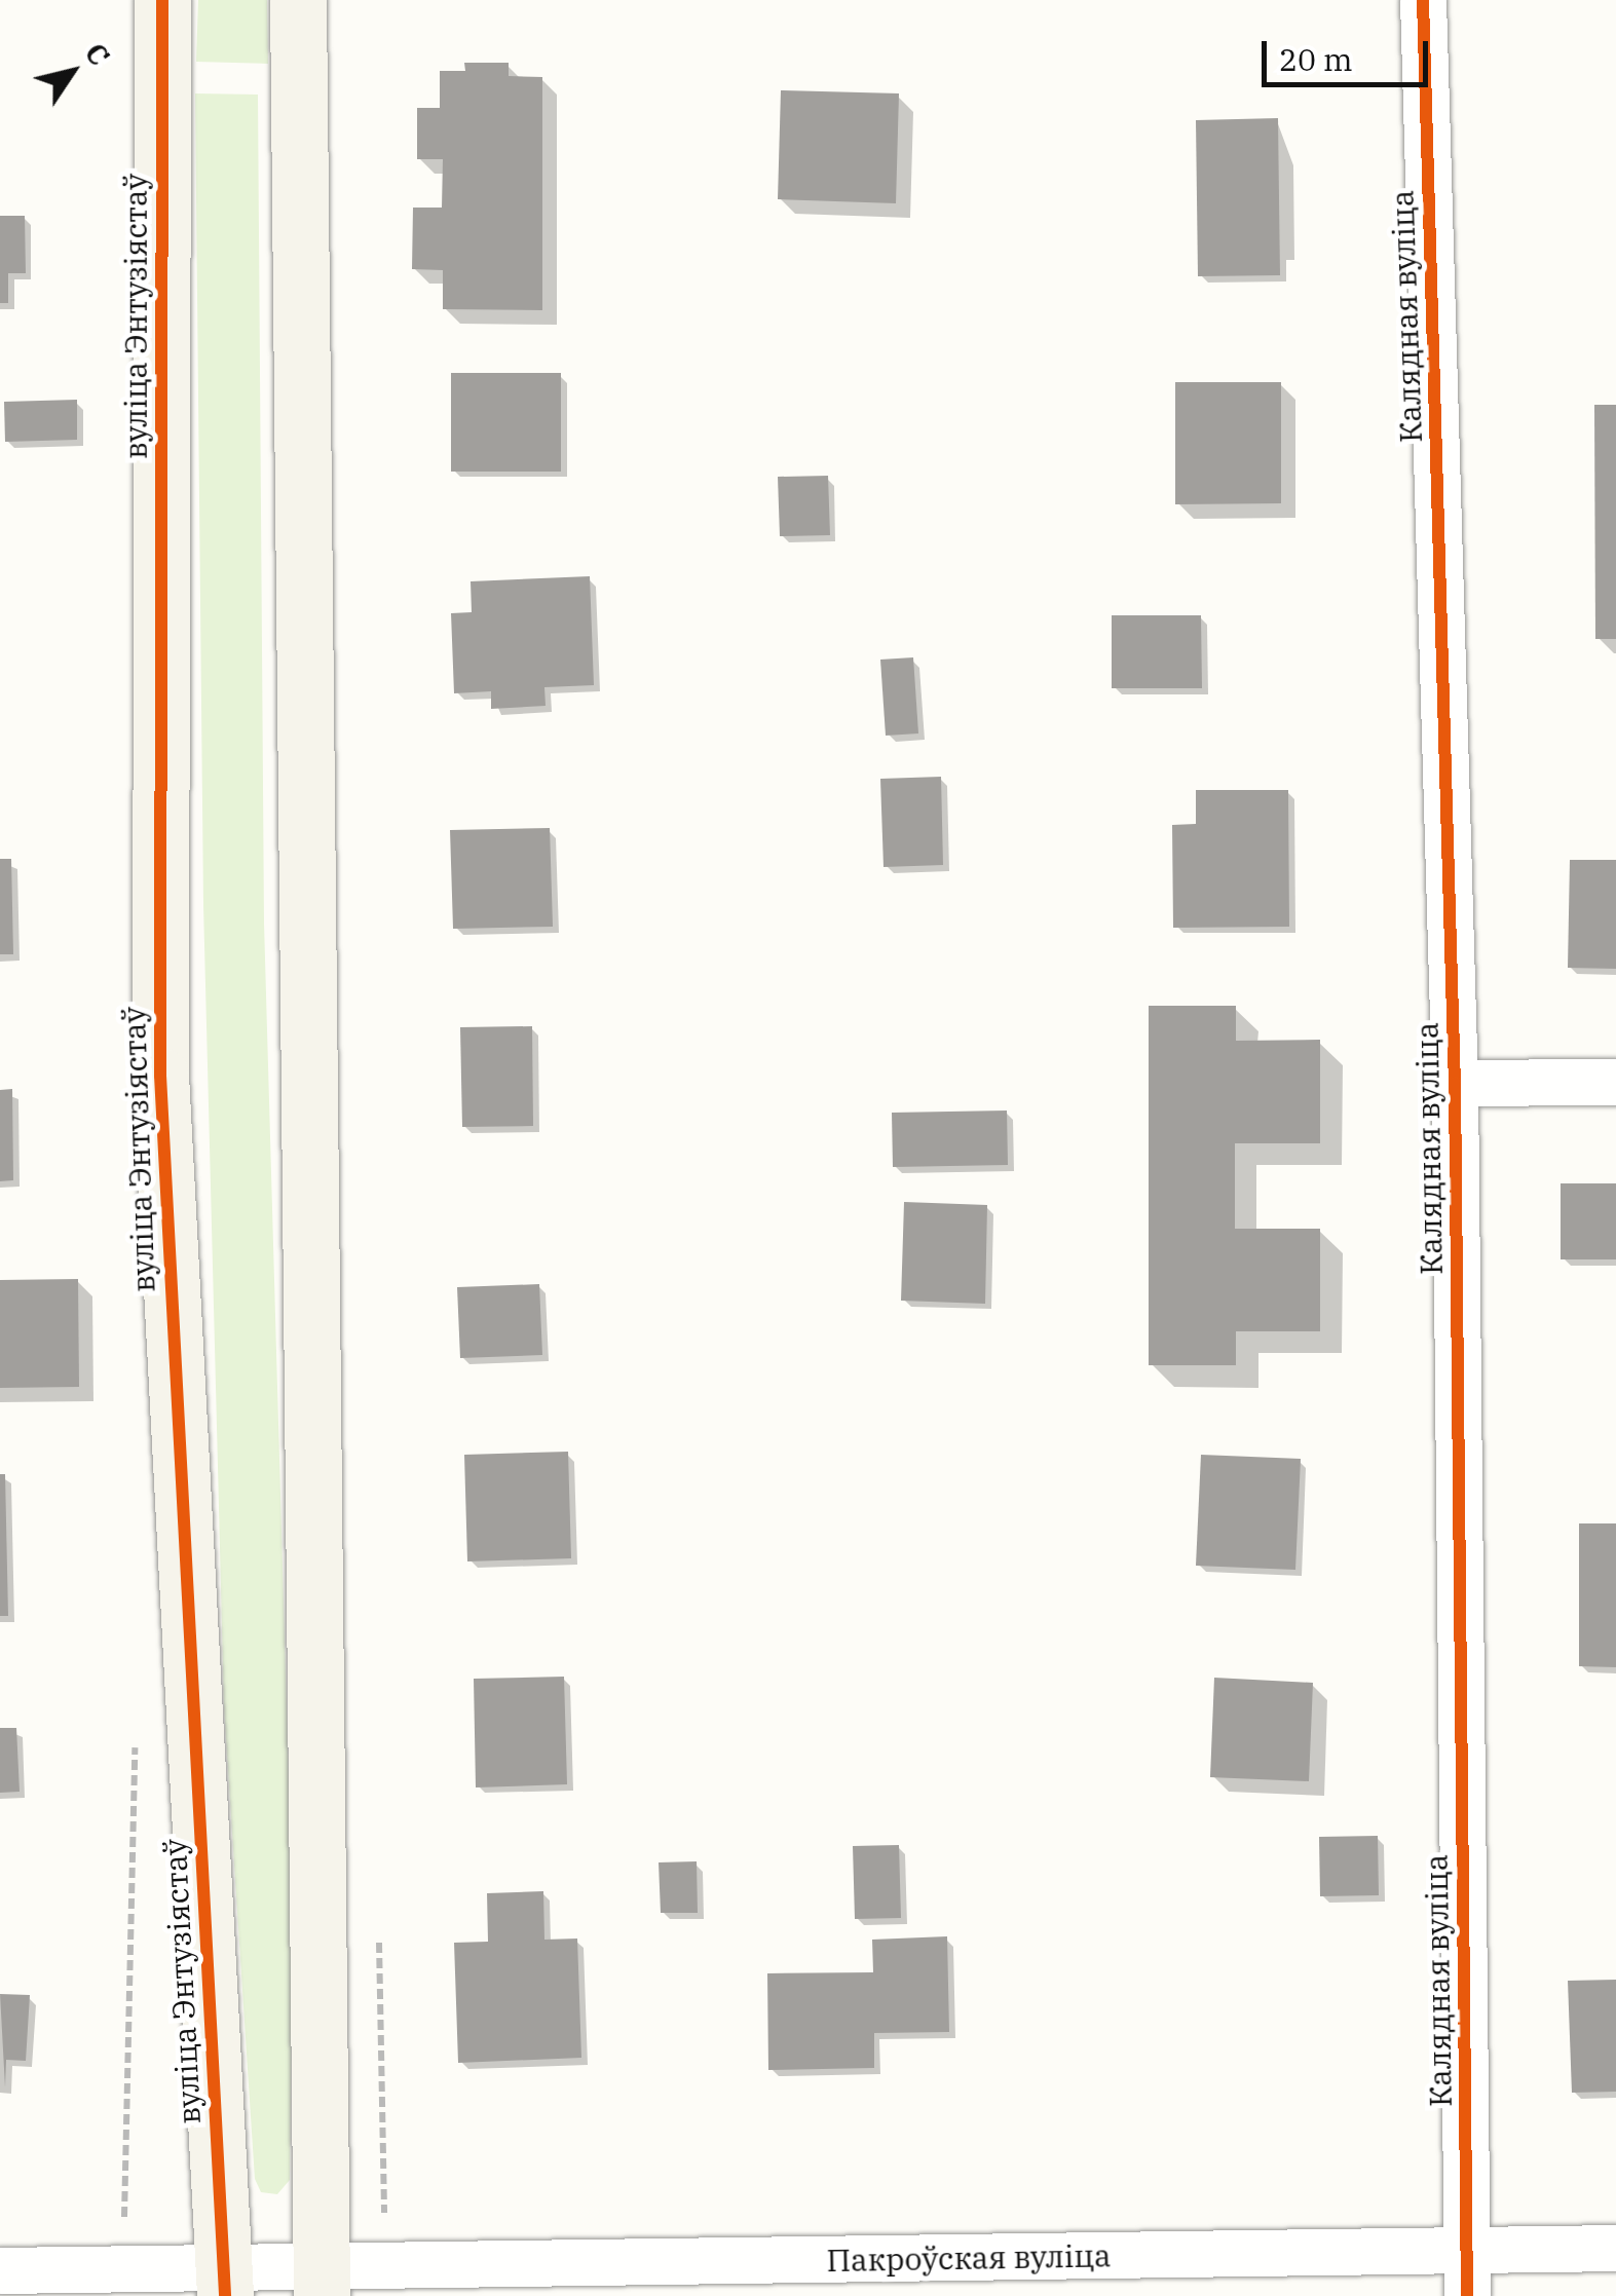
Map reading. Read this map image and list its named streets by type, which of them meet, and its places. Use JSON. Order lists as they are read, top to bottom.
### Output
{
  "streets": {
    "street": ["вуліца Энтузіястаў", "Калядная вуліца", "Пакроўская вуліца"]
  },
  "crossings": [
    ["вуліца Энтузіястаў", "Пакроўская вуліца"],
    ["Калядная вуліца", "Пакроўская вуліца"]
  ],
  "scale_bar": "20 m",
  "north": "top right"
}
